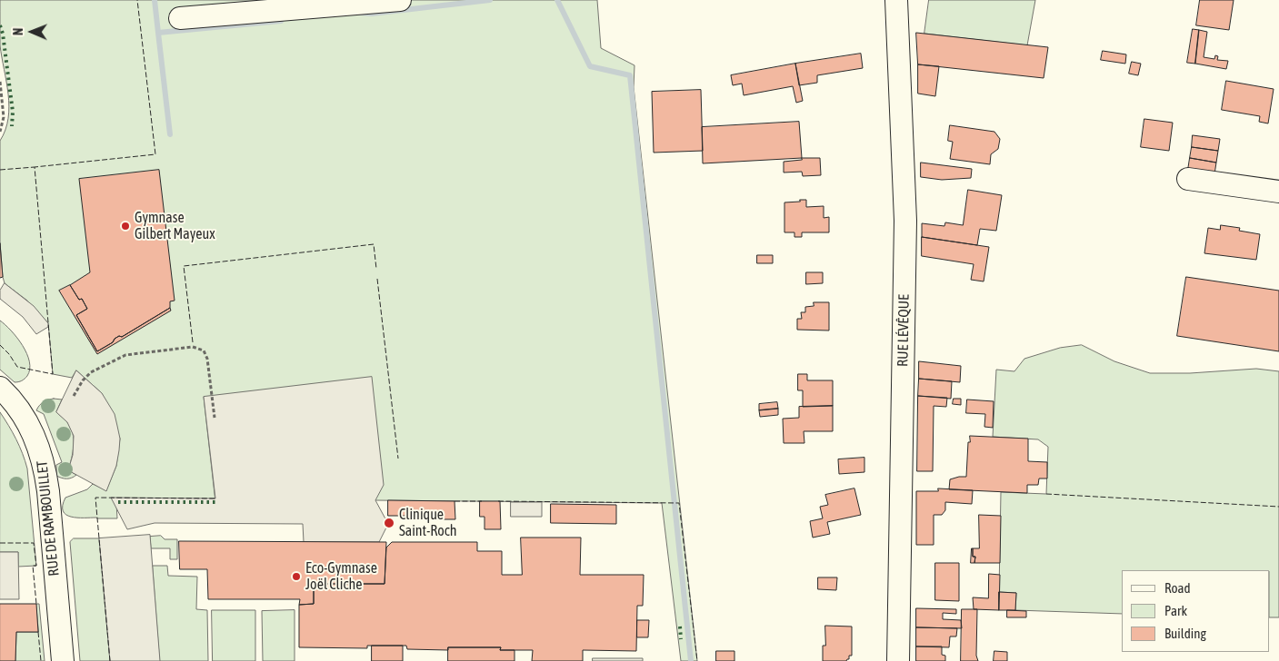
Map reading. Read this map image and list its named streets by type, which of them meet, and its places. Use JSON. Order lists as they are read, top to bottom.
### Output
{
  "streets": {
    "street": ["RUE LÉVÊQUE", "RUE DE RAMBOUILLET"]
  },
  "places": ["Gymnase Gilbert Mayeux", "Clinique Saint-Roch", "Eco-Gymnase Joël Cliche"],
  "legend": ["Road", "Park", "Building"],
  "north": "left"
}
